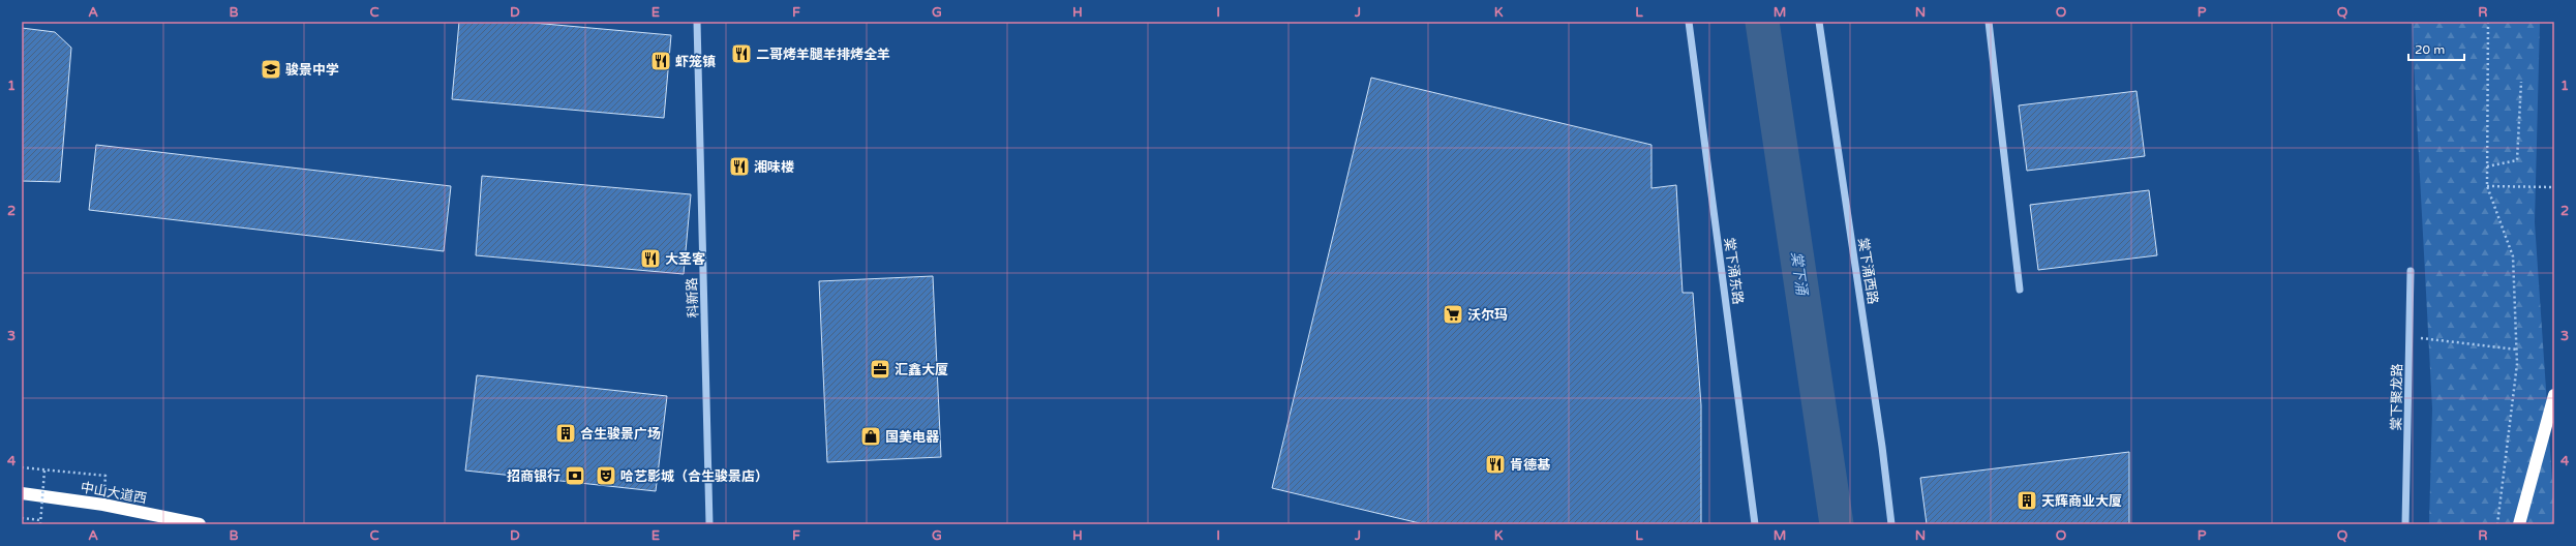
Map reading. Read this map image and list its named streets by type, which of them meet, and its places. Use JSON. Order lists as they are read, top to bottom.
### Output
{
  "streets": {
    "highway": ["中山大道西"],
    "street": [
      "棠下涌东路",
      "棠下涌西路",
      "科新路",
      "棠下聚龙路"
    ]
  },
  "water": ["棠下涌"],
  "places": {
    "restaurant": [
      "二哥烤羊腿羊排烤全羊",
      "虾笼镇",
      "湘味楼",
      "大圣客",
      "肯德基"
    ],
    "school or university": ["骏景中学"],
    "supermarket": ["沃尔玛"],
    "office": ["汇鑫大厦"],
    "building": ["合生骏景广场", "天辉商业大厦"],
    "shop": ["国美电器"],
    "bank": ["招商银行"],
    "theatre": ["哈艺影城（合生骏景店）"]
  },
  "scale_bar": "20 m",
  "grid": {
    "columns": [
      "A",
      "B",
      "C",
      "D",
      "E",
      "F",
      "G",
      "H",
      "I",
      "J",
      "K",
      "L",
      "M",
      "N",
      "O",
      "P",
      "Q",
      "R"
    ],
    "rows": [
      "1",
      "2",
      "3",
      "4"
    ]
  }
}
